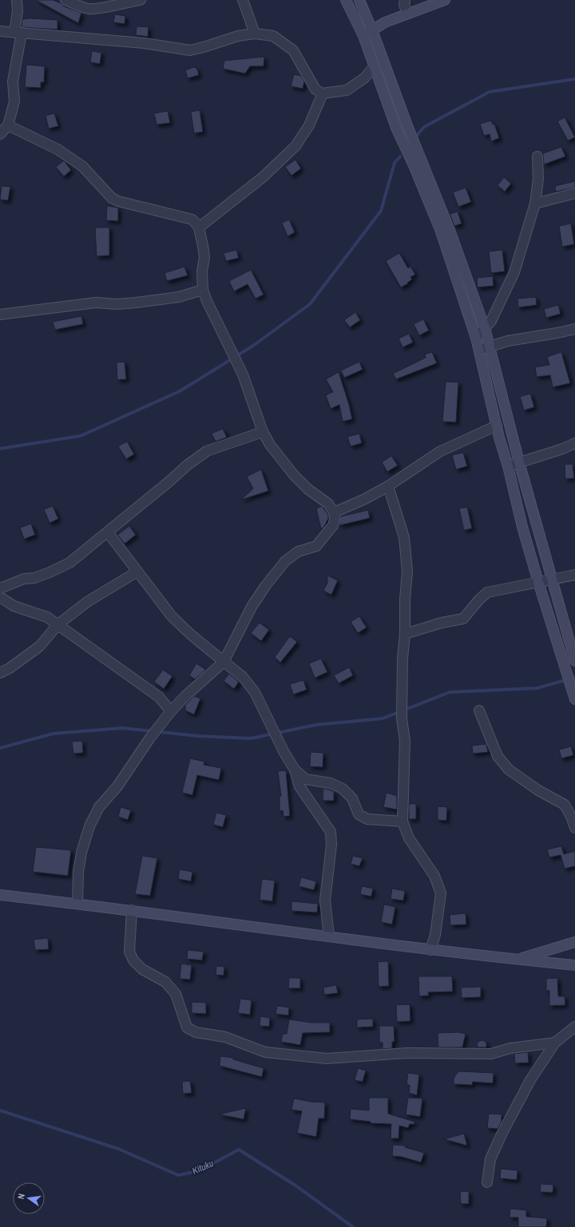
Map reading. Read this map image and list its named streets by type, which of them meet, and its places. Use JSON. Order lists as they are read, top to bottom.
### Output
{
  "water": ["Kituku"],
  "north": "left"
}
